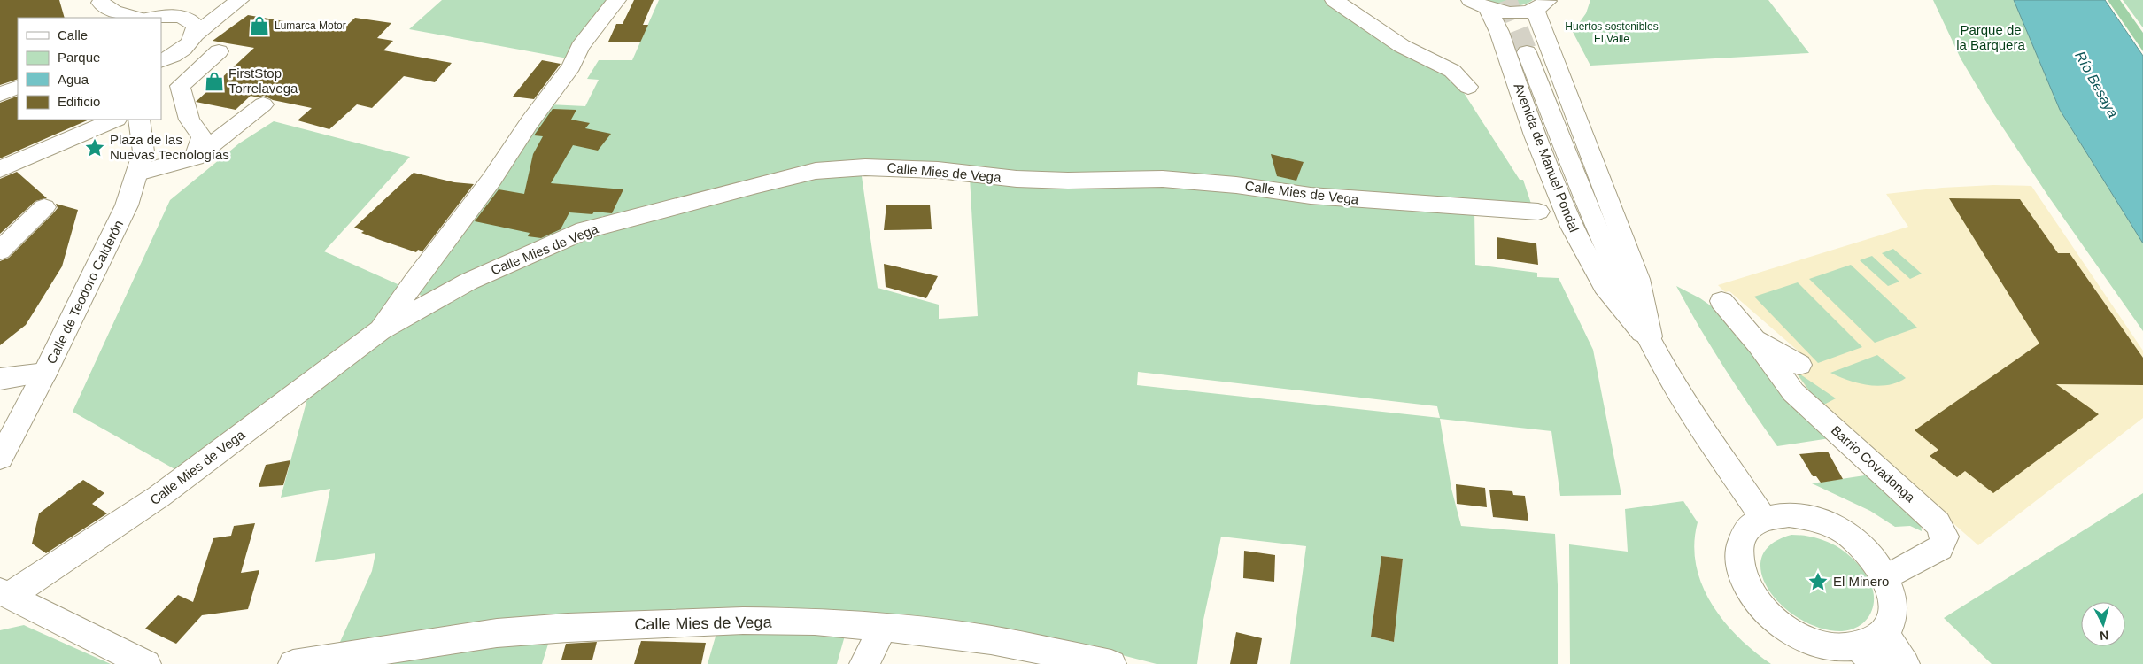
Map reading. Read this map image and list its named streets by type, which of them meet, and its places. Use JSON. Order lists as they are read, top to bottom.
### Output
{
  "streets": {
    "main road": [
      "Avenida de Manuel Pondal",
      "Calle Mies de Vega",
      "Calle de Teodoro Calderón",
      "Barrio Covadonga"
    ]
  },
  "crossings": [
    ["Avenida de Manuel Pondal", "Barrio Covadonga"]
  ],
  "water": ["Río Besaya"],
  "parks": ["Huertos sostenibles El Valle", "Parque de la Barquera"],
  "places": {
    "shop": ["Lumarca Motor", "FirstStop Torrelavega"],
    "place": ["Plaza de las Nuevas Tecnologías", "El Minero"]
  },
  "legend": [
    "Calle",
    "Parque",
    "Agua",
    "Edificio"
  ],
  "north": "bottom"
}
